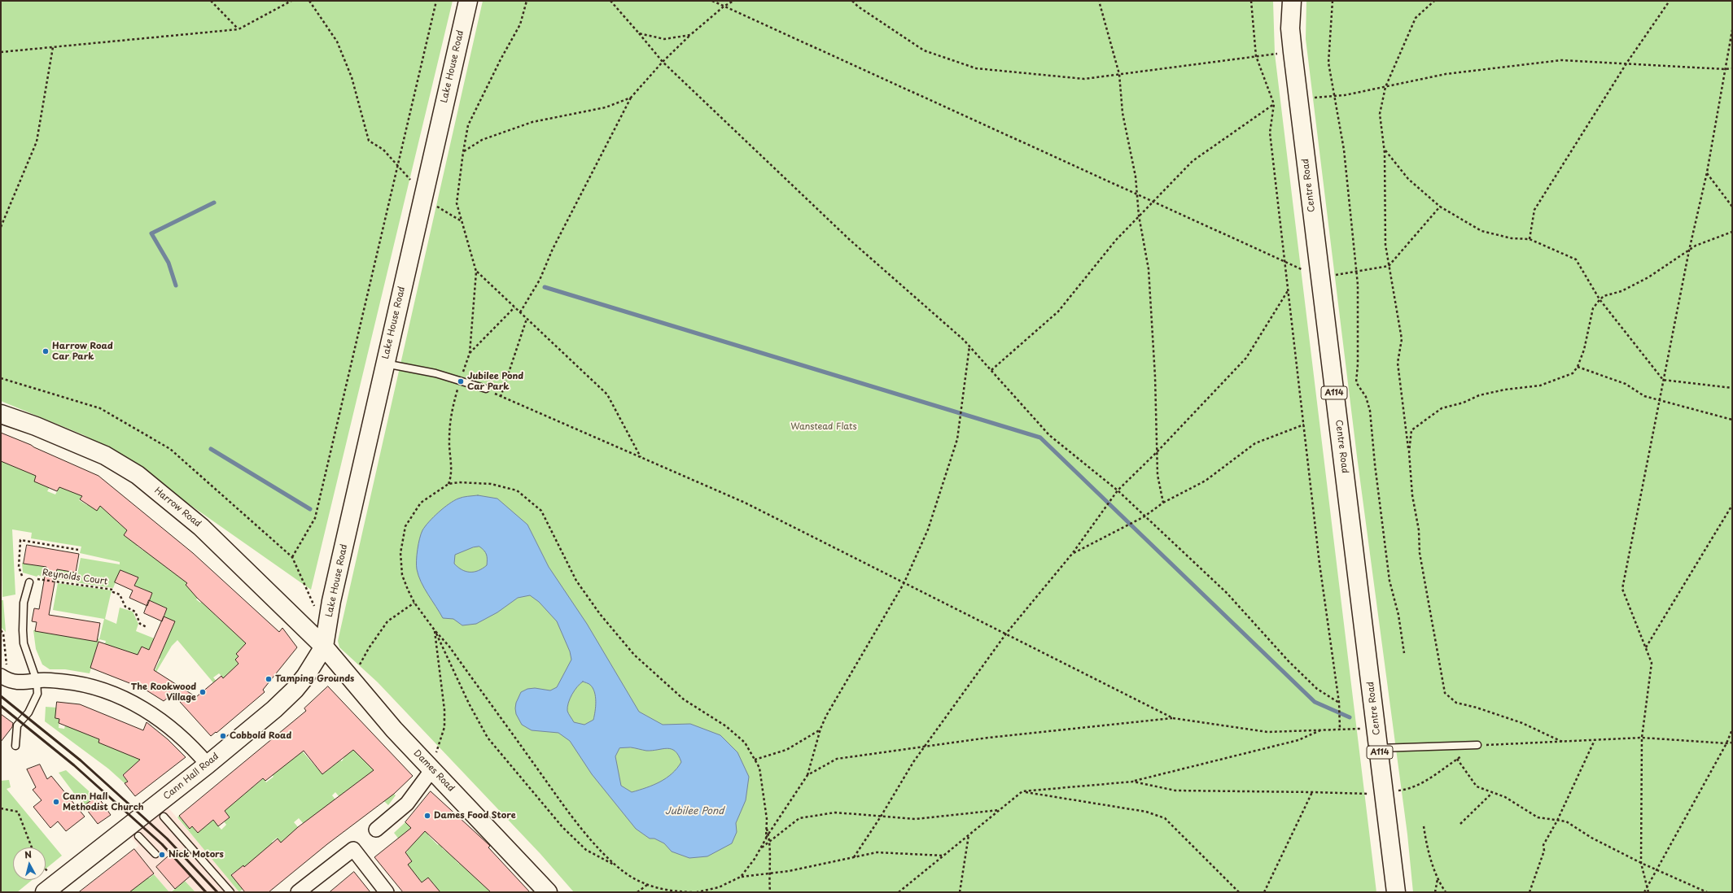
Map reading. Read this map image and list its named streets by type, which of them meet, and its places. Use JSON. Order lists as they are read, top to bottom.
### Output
{
  "streets": {
    "main road": [
      "Lake House Road",
      "Centre Road",
      "A114",
      "Harrow Road",
      "Dames Road",
      "Cann Hall Road"
    ],
    "path": ["Reynolds Court"]
  },
  "crossings": [
    ["Lake House Road", "Harrow Road"],
    ["Lake House Road", "Dames Road"],
    ["Lake House Road", "Cann Hall Road"],
    ["Harrow Road", "Dames Road"],
    ["Harrow Road", "Cann Hall Road"],
    ["Dames Road", "Cann Hall Road"]
  ],
  "water": ["Jubilee Pond"],
  "parks": ["Wanstead Flats"],
  "places": [
    "Harrow Road Car Park",
    "Jubilee Pond Car Park",
    "Tamping Grounds",
    "The Rookwood Village",
    "Cobbold Road",
    "Cann Hall Methodist Church",
    "Dames Food Store",
    "Nick Motors"
  ],
  "north": "top"
}
